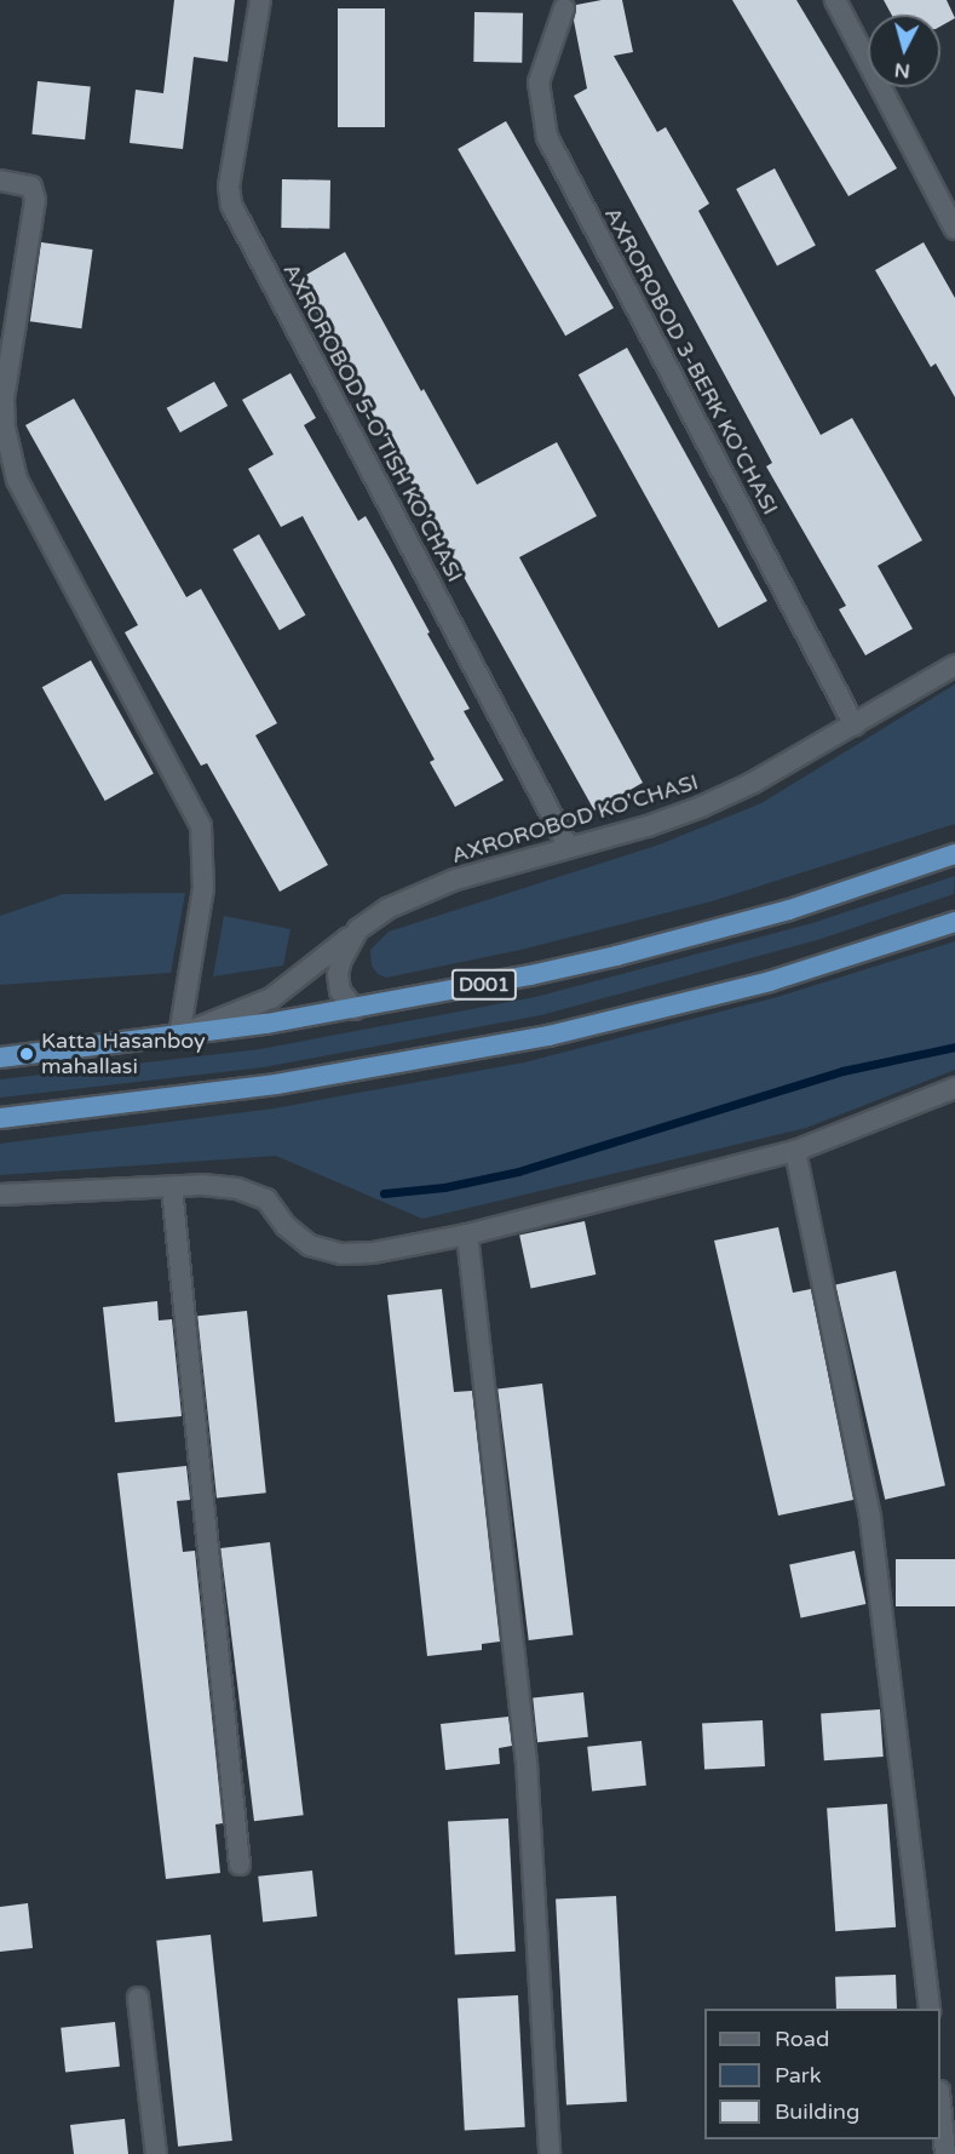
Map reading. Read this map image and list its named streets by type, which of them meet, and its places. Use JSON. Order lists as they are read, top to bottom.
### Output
{
  "streets": {
    "highway": ["D001"],
    "street": ["AXROROBOD 3-BERK KO'CHASI", "AXROROBOD 5-O'TISH KO'CHASI", "AXROROBOD KO'CHASI"]
  },
  "crossings": [
    ["AXROROBOD 3-BERK KO'CHASI", "AXROROBOD KO'CHASI"],
    ["AXROROBOD 5-O'TISH KO'CHASI", "AXROROBOD KO'CHASI"],
    ["AXROROBOD KO'CHASI", "D001"]
  ],
  "places": ["Katta Hasanboy mahallasi"],
  "legend": ["Road", "Park", "Building"],
  "north": "bottom"
}
